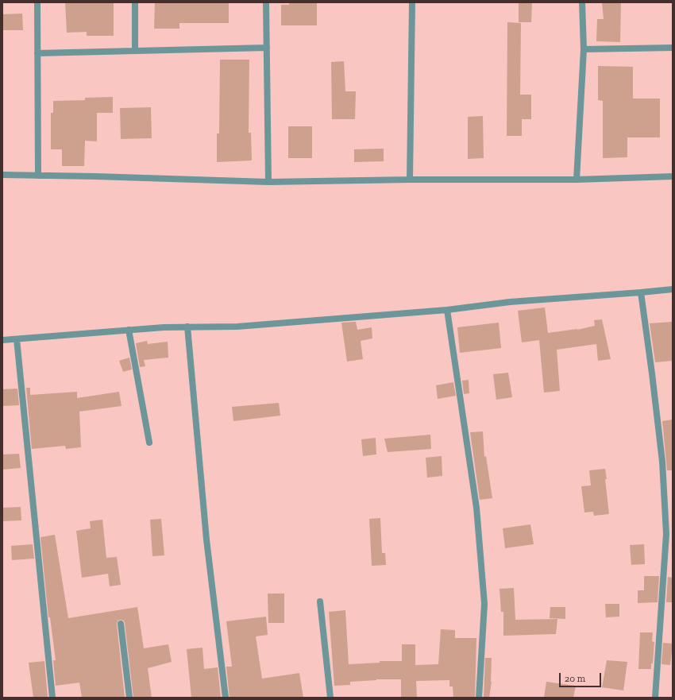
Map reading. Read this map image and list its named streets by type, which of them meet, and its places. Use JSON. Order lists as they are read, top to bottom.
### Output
{
  "scale_bar": "20 m"
}
